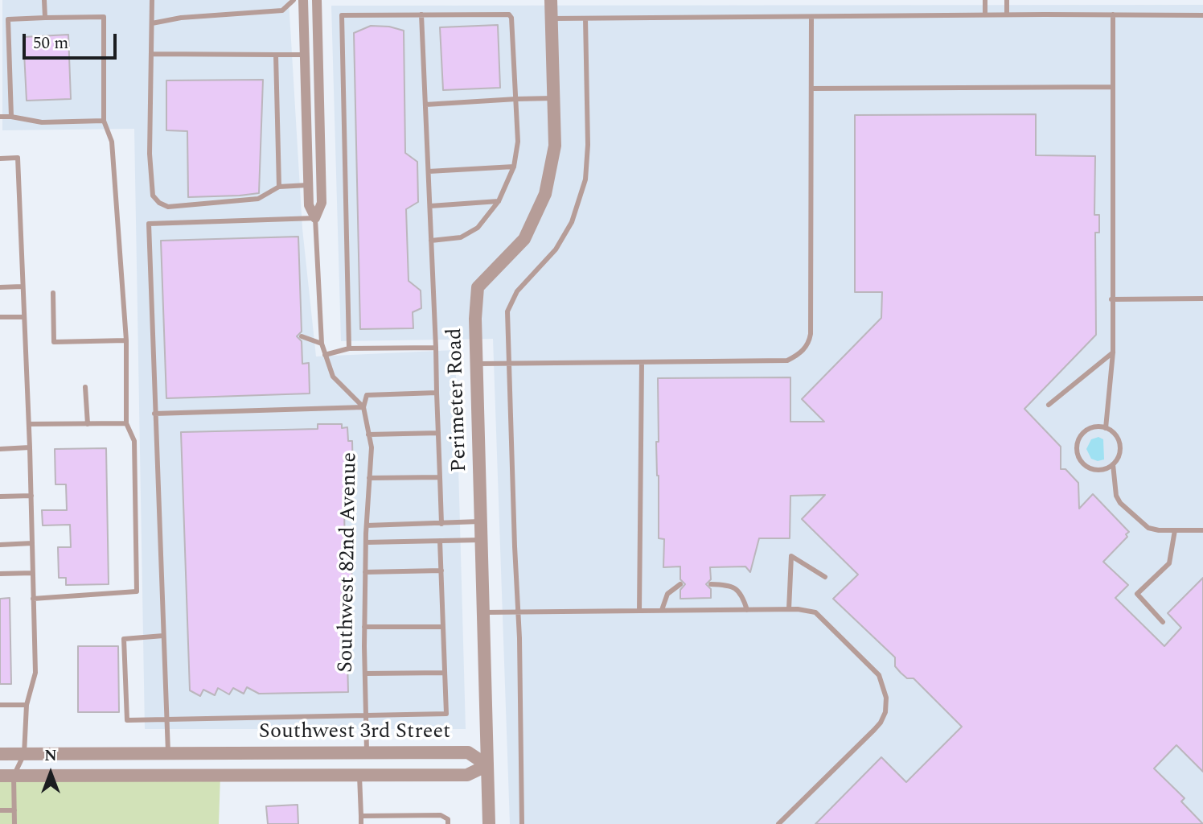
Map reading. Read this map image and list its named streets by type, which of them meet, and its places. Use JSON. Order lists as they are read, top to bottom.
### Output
{
  "streets": {
    "street": ["Perimeter Road", "Southwest 3rd Street"],
    "lane": ["Southwest 82nd Avenue"]
  },
  "crossings": [
    ["Perimeter Road", "Southwest 3rd Street"],
    ["Southwest 82nd Avenue", "Southwest 3rd Street"]
  ],
  "scale_bar": "50 m",
  "north": "top"
}
